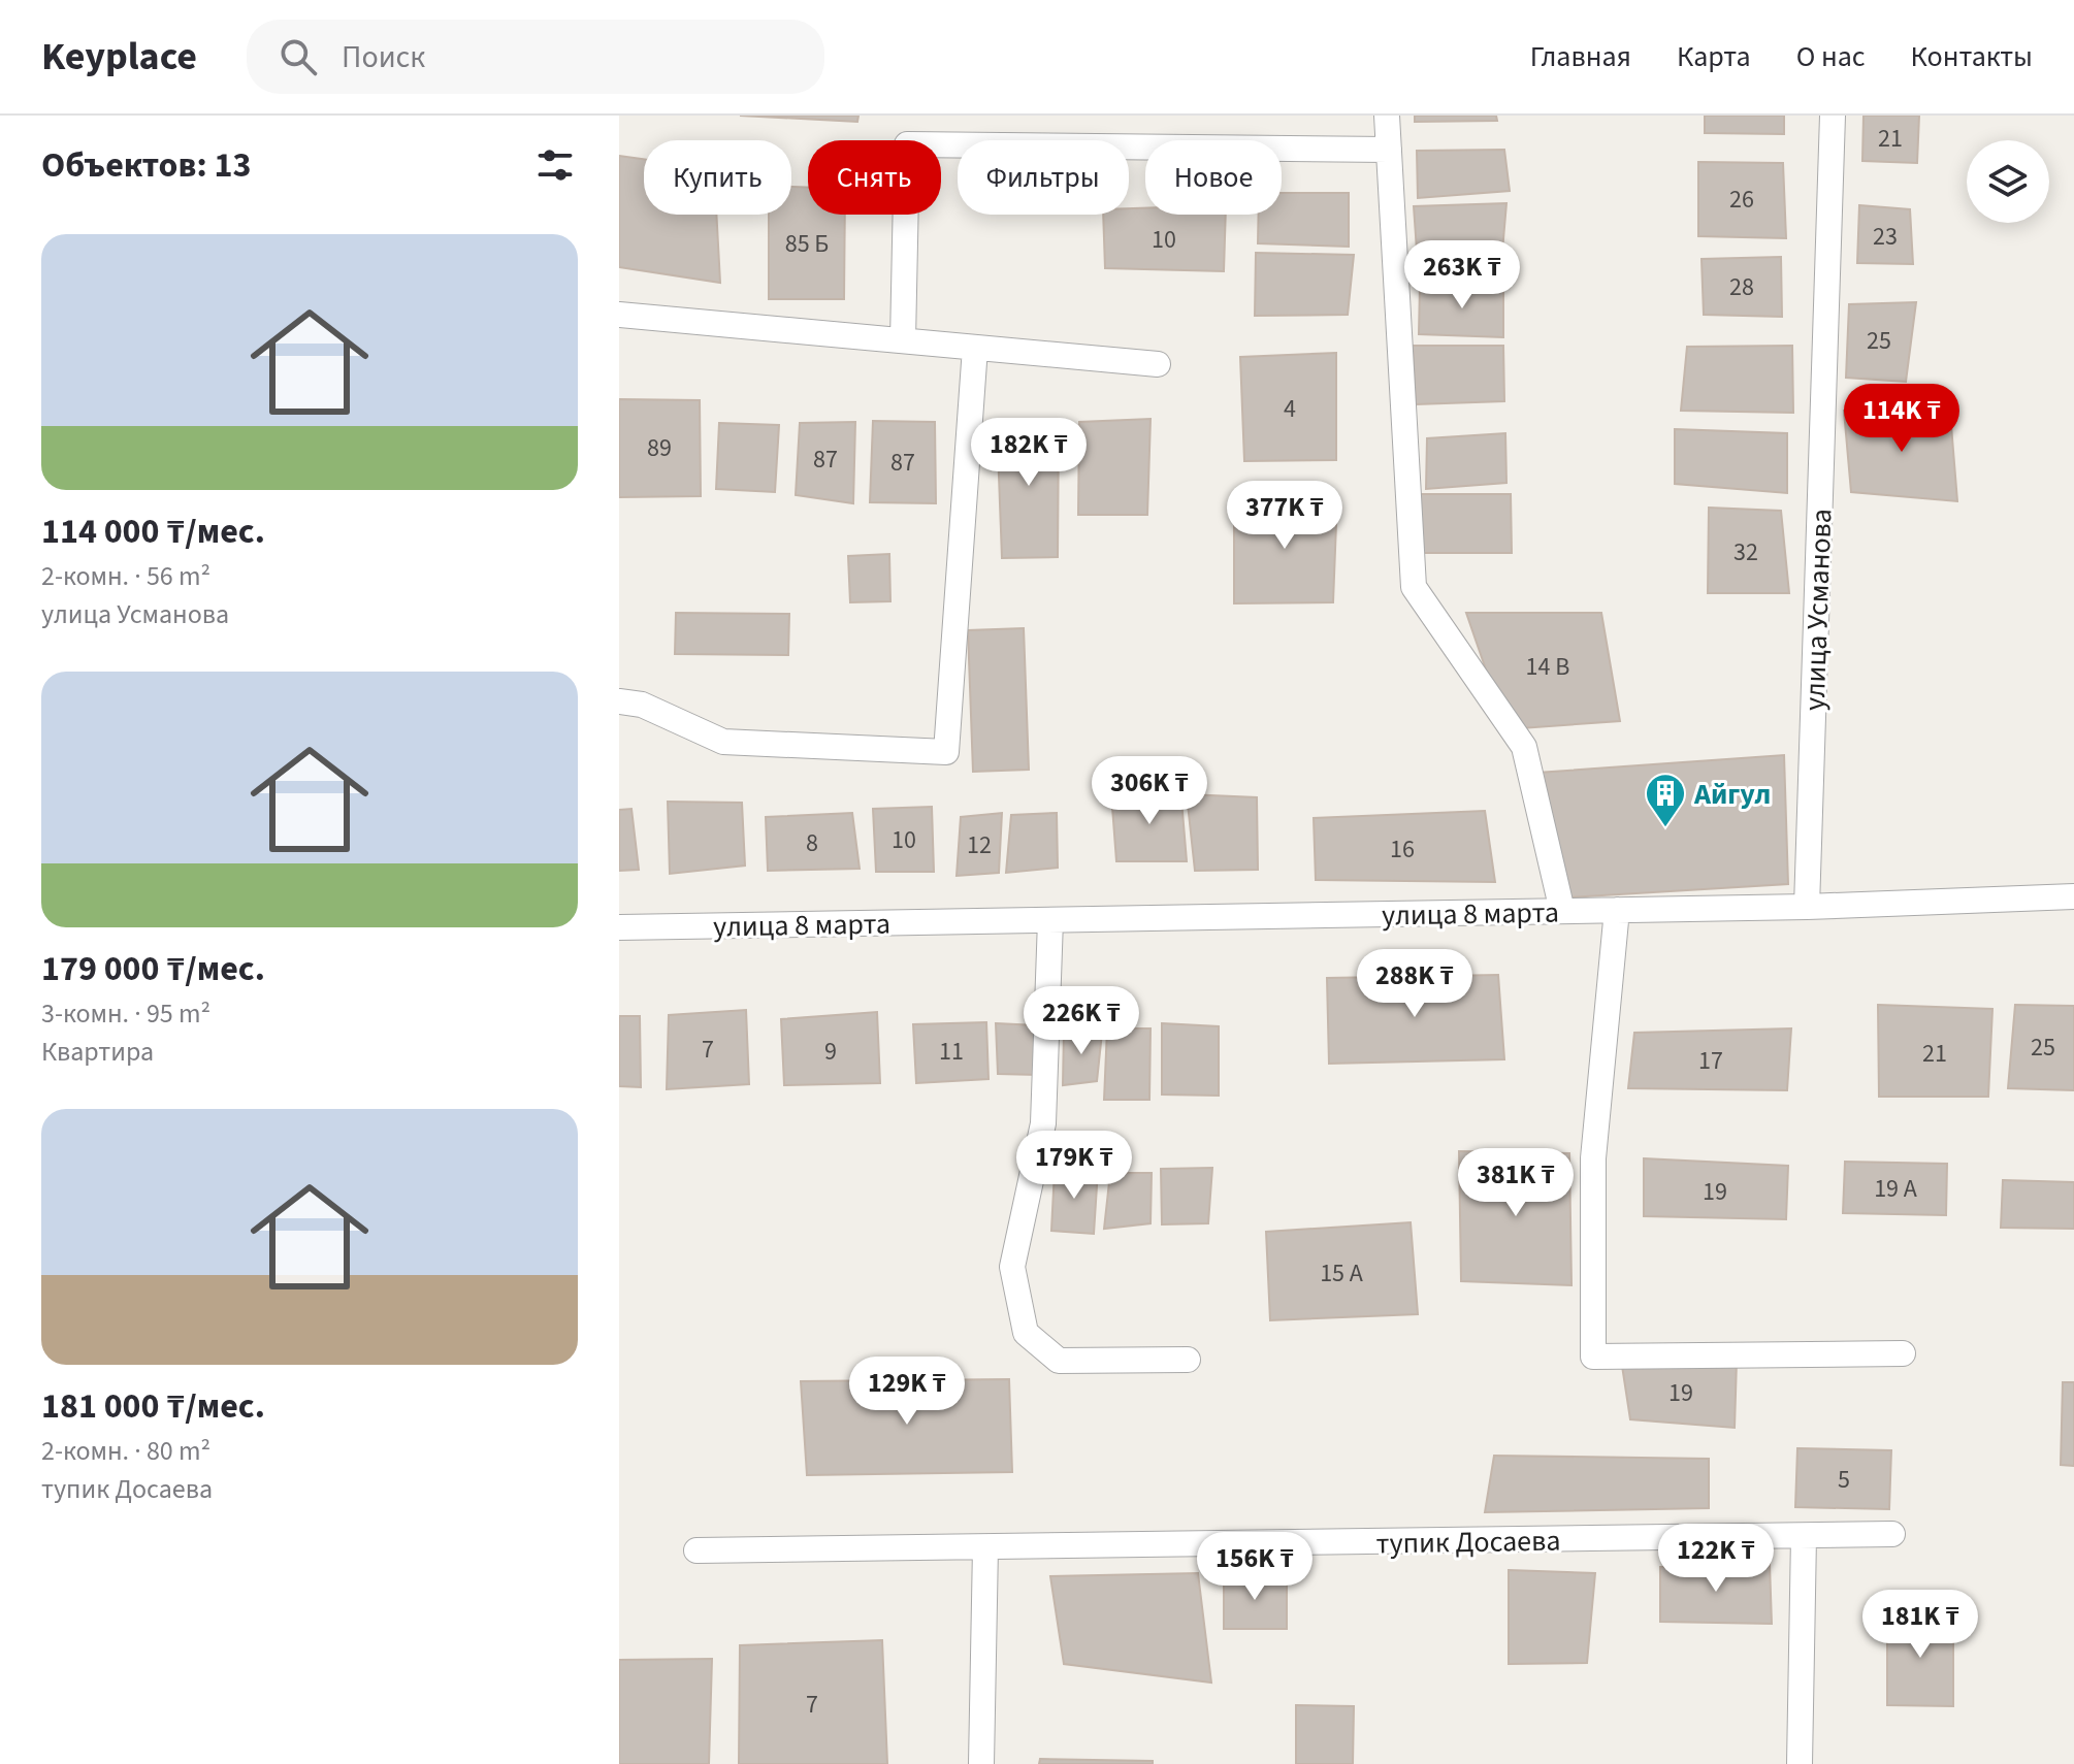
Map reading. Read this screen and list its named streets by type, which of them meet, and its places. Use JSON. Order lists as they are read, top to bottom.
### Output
{
  "streets": {
    "street": ["улица Усманова", "улица 8 марта", "тупик Досаева"]
  },
  "crossings": [
    ["улица Усманова", "улица 8 марта"]
  ],
  "places": {
    "building": ["Айгул"]
  },
  "house_numbers": [
    "21",
    "26",
    "23",
    "10",
    "85 Б",
    "28",
    "25",
    "4",
    "89",
    "87",
    "87",
    "32",
    "14 В",
    "10",
    "8",
    "12",
    "16",
    "25",
    "7",
    "9",
    "11",
    "21",
    "17",
    "19 А",
    "19",
    "15 А",
    "19",
    "5",
    "7"
  ],
  "page": {
    "header": "Keyplace",
    "search": "Поиск",
    "nav": [
      "Главная",
      "Карта",
      "О нас",
      "Контакты"
    ],
    "heading": "Объектов: 13",
    "chip": [
      "Купить",
      "Снять",
      "Фильтры",
      "Новое"
    ],
    "list": [
      {
        "name": "114 000 ₸/мес.",
        "note": "2-комн. · 56 m² · улица Усманова"
      },
      {
        "name": "179 000 ₸/мес.",
        "note": "3-комн. · 95 m² · Квартира"
      },
      {
        "name": "181 000 ₸/мес.",
        "note": "2-комн. · 80 m² · тупик Досаева"
      }
    ],
    "price": [
      "263K ₸",
      "114K ₸",
      "182K ₸",
      "377K ₸",
      "306K ₸",
      "288K ₸",
      "226K ₸",
      "179K ₸",
      "381K ₸",
      "129K ₸",
      "122K ₸",
      "156K ₸",
      "181K ₸"
    ]
  }
}
